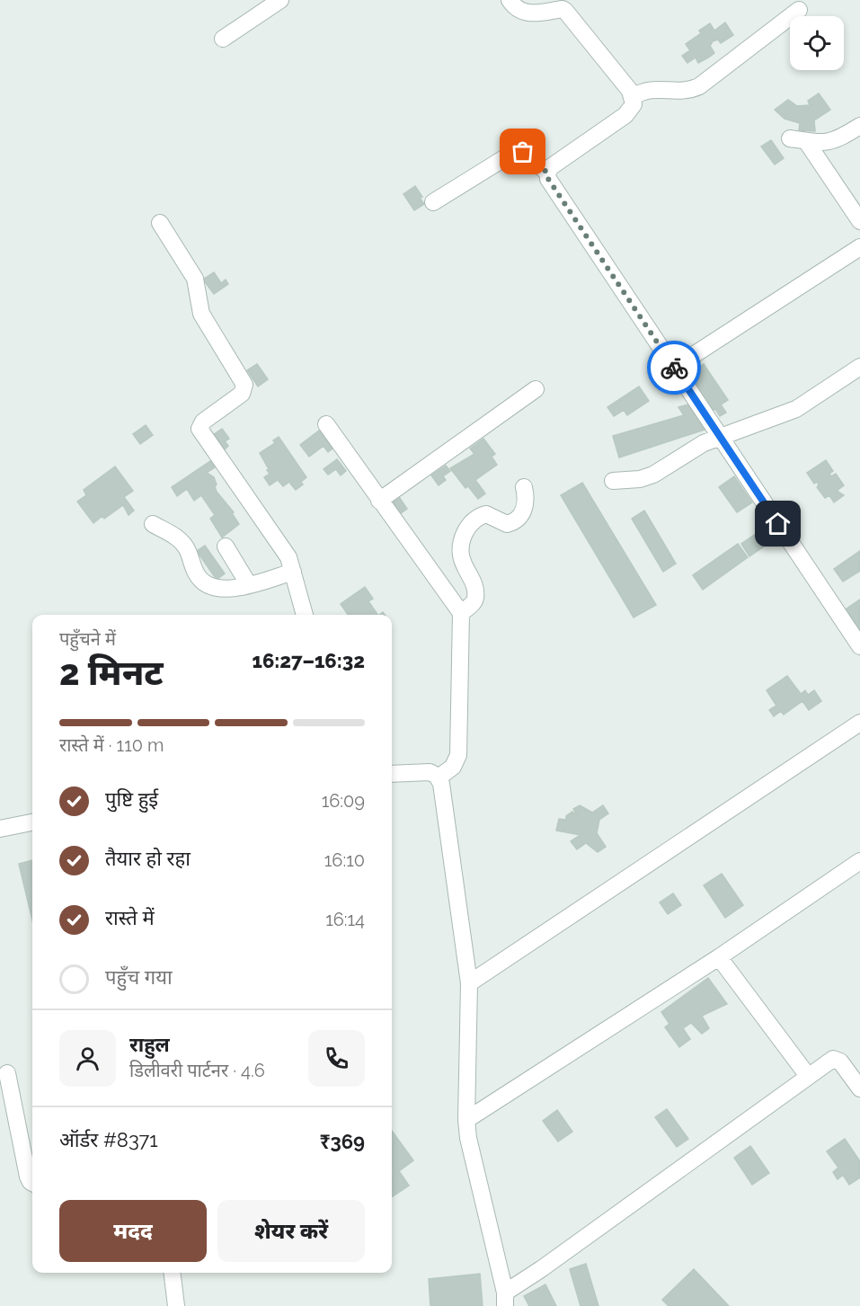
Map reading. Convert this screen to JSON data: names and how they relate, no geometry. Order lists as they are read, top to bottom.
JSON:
{
  "page": {
    "heading": ["2 मिनट", "पहुँचने में", "16:27–16:32"],
    "panel": [
      "राहुल",
      "डिलीवरी पार्टनर · 4.6",
      "ऑर्डर #8371",
      "₹369"
    ],
    "bar": "रास्ते में · 110 m",
    "list": [
      ["पुष्टि हुई", "16:09"],
      ["तैयार हो रहा", "16:10"],
      ["रास्ते में", "16:14"],
      "पहुँच गया"
    ],
    "buttons": ["मदद", "शेयर करें"]
  }
}
